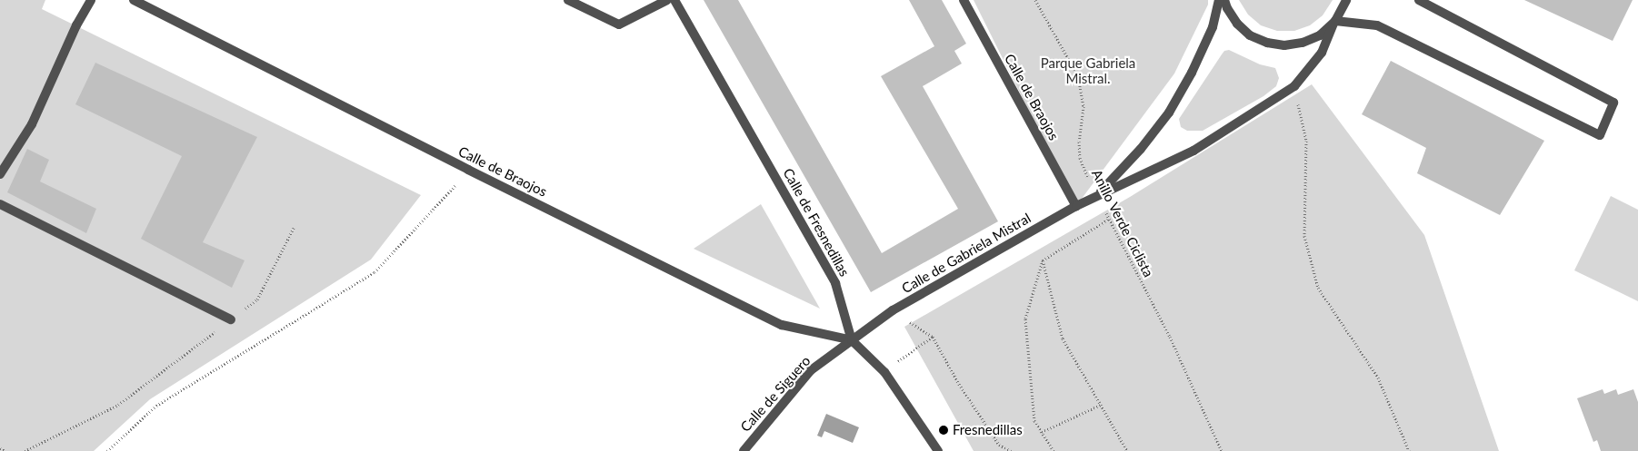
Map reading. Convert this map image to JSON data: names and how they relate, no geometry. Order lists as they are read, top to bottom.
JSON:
{
  "streets": {
    "street": [
      "Calle de Braojos",
      "Calle de Fresnedillas",
      "Calle de Gabriela Mistral",
      "Calle de Siguero"
    ],
    "path": ["Anillo Verde Ciclista"]
  },
  "crossings": [
    ["Calle de Braojos", "Calle de Fresnedillas"],
    ["Calle de Braojos", "Calle de Gabriela Mistral"],
    ["Calle de Braojos", "Calle de Siguero"],
    ["Calle de Fresnedillas", "Calle de Gabriela Mistral"],
    ["Calle de Fresnedillas", "Calle de Siguero"],
    ["Anillo Verde Ciclista", "Calle de Gabriela Mistral"],
    ["Calle de Gabriela Mistral", "Calle de Siguero"]
  ],
  "parks": ["Parque Gabriela Mistral."],
  "places": ["Fresnedillas"]
}
